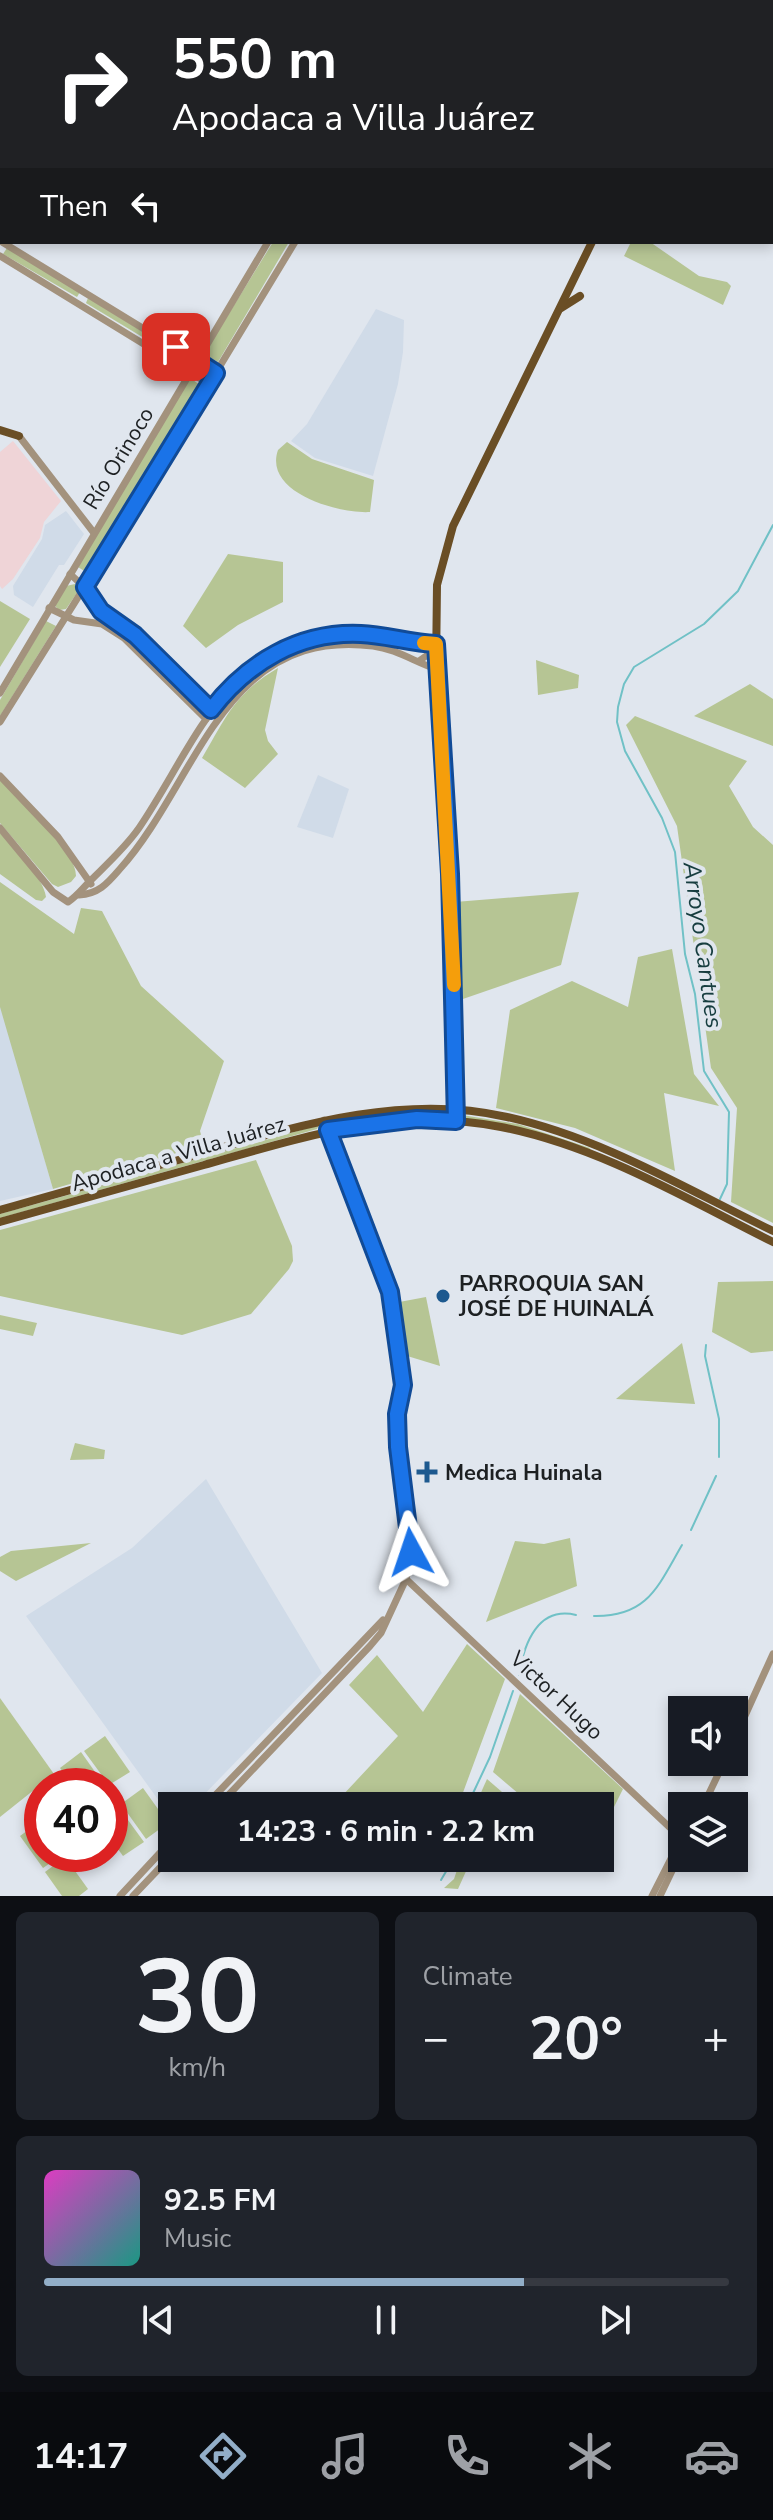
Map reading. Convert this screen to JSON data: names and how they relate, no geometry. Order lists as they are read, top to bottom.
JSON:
{
  "streets": {
    "main road": ["Apodaca a Villa Juárez"],
    "street": ["Río Orinoco", "Victor Hugo"]
  },
  "water": ["Arroyo Cantues"],
  "places": {
    "other": ["PARROQUIA SAN JOSÉ DE HUINALÁ"],
    "health": ["Medica Huinala"]
  },
  "page": {
    "turn": ["550 m", "Apodaca a Villa Juárez"],
    "then": "Then",
    "limit": "40",
    "trip": "14:23 · 6 min · 2.2 km",
    "tile": [
      ["30", "km/h"],
      "Climate"
    ],
    "heat": ["−", "20°", "+"],
    "song": ["92.5 FM", "Music"],
    "tabs": "14:17"
  }
}
